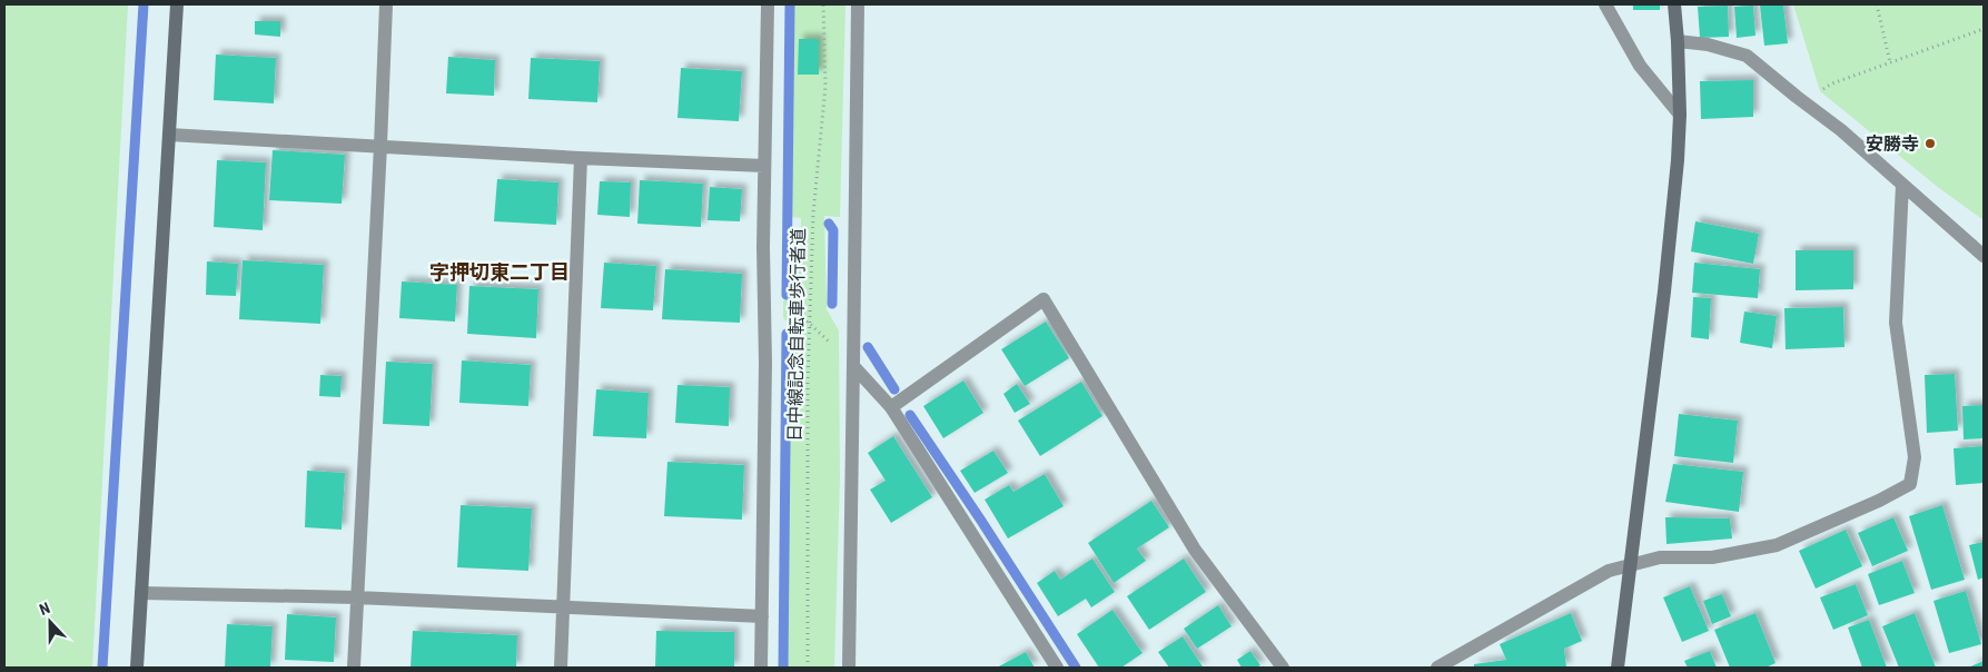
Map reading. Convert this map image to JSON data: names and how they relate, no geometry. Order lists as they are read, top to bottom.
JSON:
{
  "streets": {
    "path": ["日中線記念自転車歩行者道"]
  },
  "districts": ["字押切東二丁目"],
  "places": ["安勝寺"],
  "north": "top"
}
